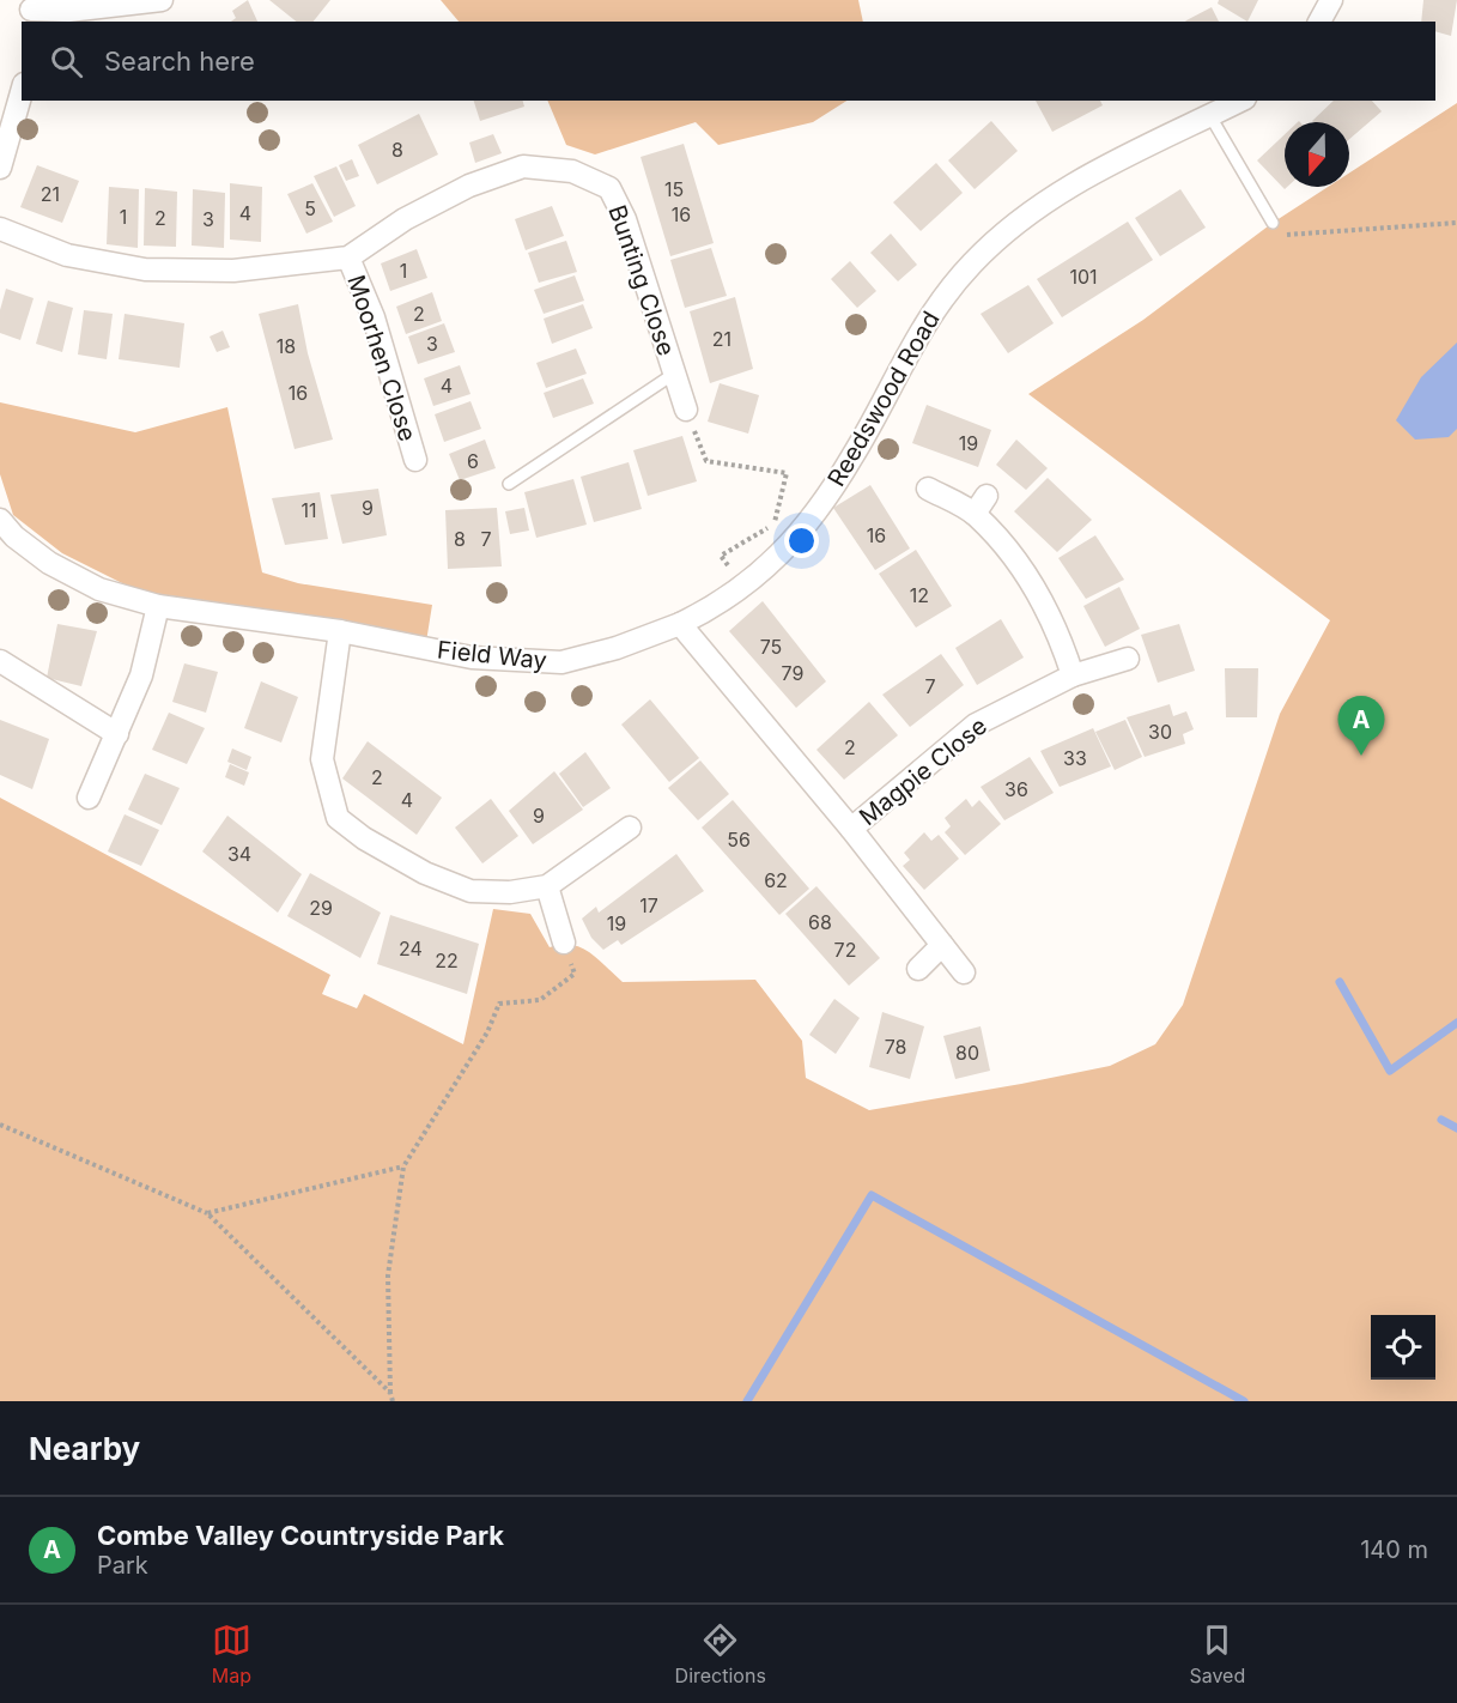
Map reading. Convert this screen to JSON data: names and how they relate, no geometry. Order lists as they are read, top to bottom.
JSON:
{
  "streets": {
    "street": [
      "Bunting Close",
      "Moorhen Close",
      "Reedswood Road",
      "Field Way",
      "Magpie Close"
    ]
  },
  "crossings": [
    ["Bunting Close", "Moorhen Close"],
    ["Reedswood Road", "Field Way"]
  ],
  "house_numbers": [
    "8",
    "15",
    "21",
    "5",
    "4",
    "16",
    "1",
    "2",
    "3",
    "1",
    "101",
    "2",
    "21",
    "3",
    "18",
    "4",
    "16",
    "19",
    "6",
    "9",
    "11",
    "16",
    "8",
    "7",
    "12",
    "75",
    "79",
    "7",
    "30",
    "2",
    "33",
    "2",
    "36",
    "4",
    "9",
    "56",
    "34",
    "62",
    "17",
    "29",
    "68",
    "19",
    "24",
    "72",
    "22",
    "78",
    "80"
  ],
  "north": "bottom",
  "page": {
    "search": "Search here",
    "pins": "A",
    "heading": "Nearby",
    "list": [
      {
        "mark": "A",
        "name": "Combe Valley Countryside Park",
        "note": "Park",
        "value": "140 m"
      }
    ],
    "nav": ["Map", "Directions", "Saved"]
  }
}
